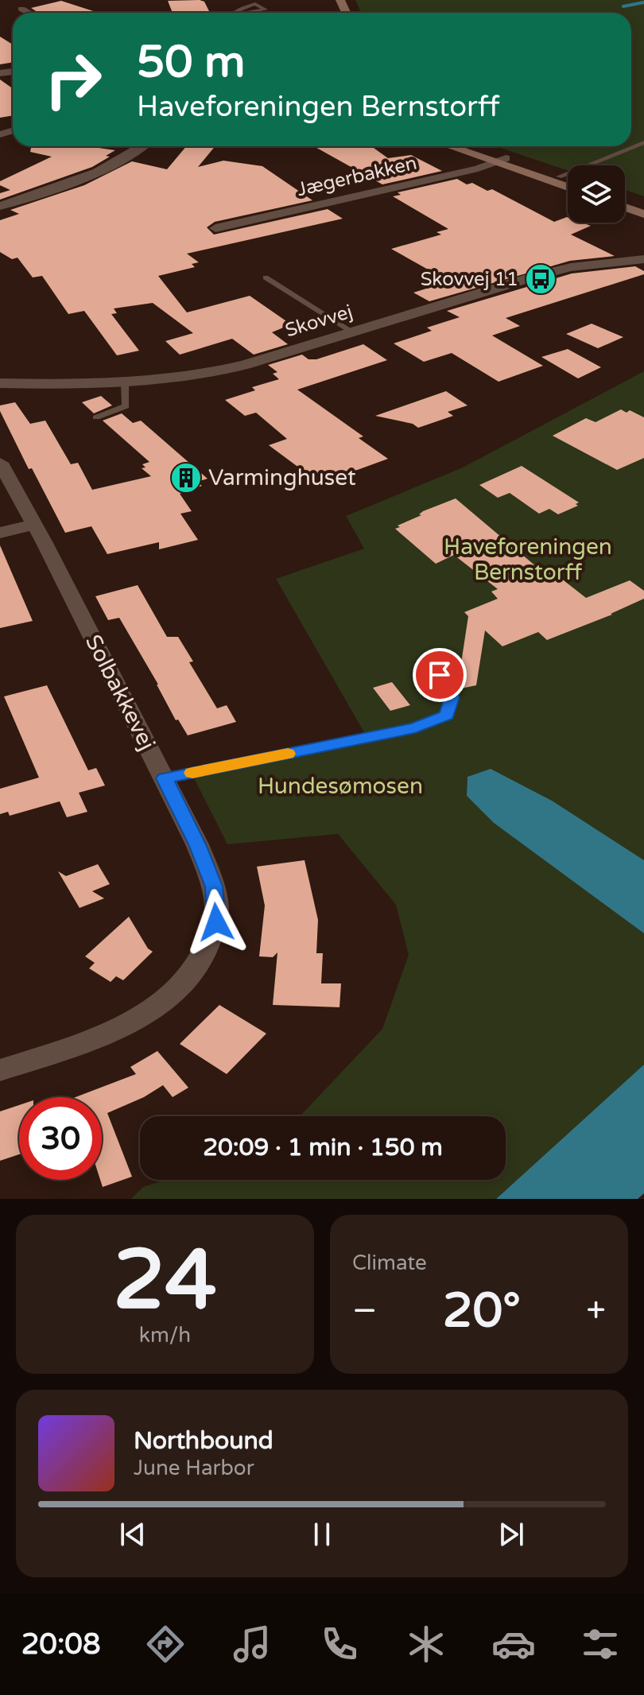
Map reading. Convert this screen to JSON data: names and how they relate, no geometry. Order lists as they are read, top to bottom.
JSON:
{
  "streets": {
    "street": ["Jægerbakken", "Skovvej", "Solbakkevej"]
  },
  "parks": ["Haveforeningen Bernstorff", "Hundesømosen"],
  "places": {
    "bus stop": ["Skovvej 11"],
    "building": ["Varminghuset"]
  },
  "page": {
    "turn": ["50 m", "Haveforeningen Bernstorff"],
    "limit": "30",
    "trip": "20:09 · 1 min · 150 m",
    "tile": [
      ["24", "km/h"],
      "Climate"
    ],
    "heat": ["−", "20°", "+"],
    "song": ["Northbound", "June Harbor"],
    "tabs": "20:08"
  }
}
